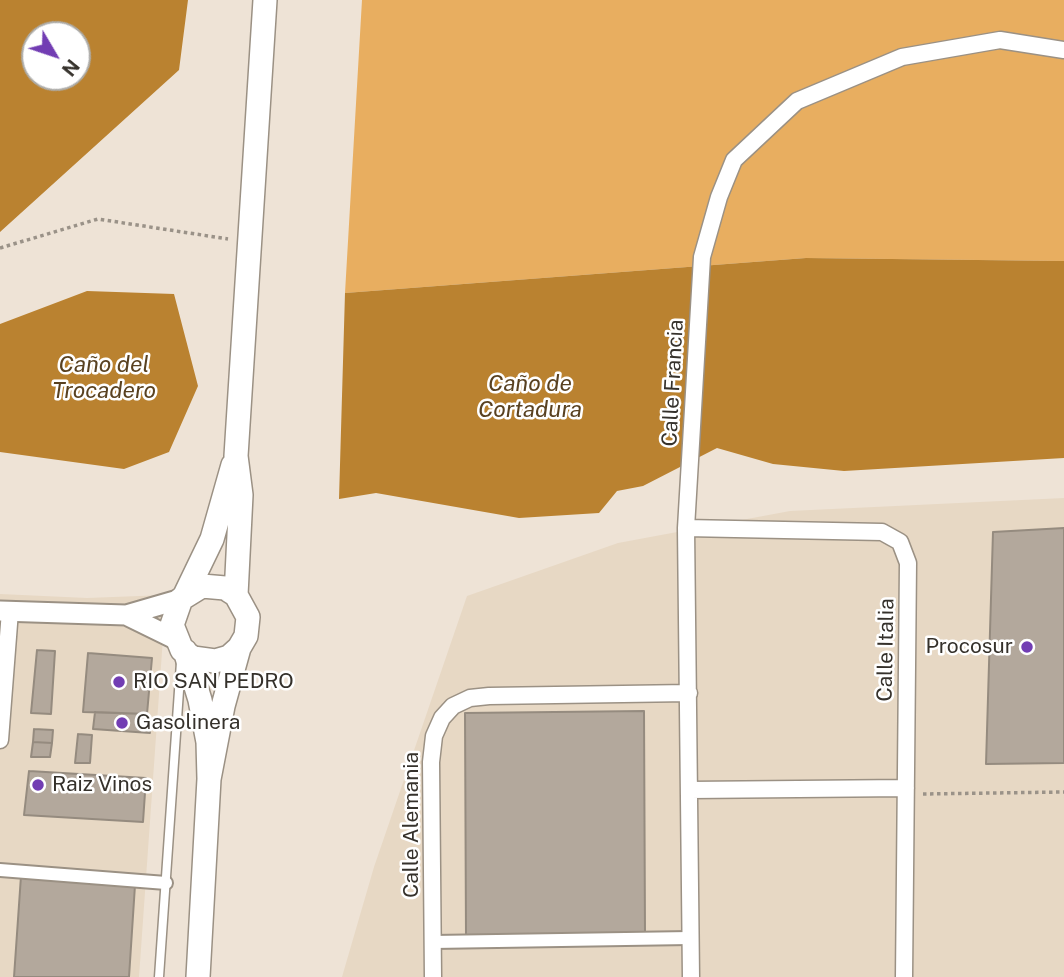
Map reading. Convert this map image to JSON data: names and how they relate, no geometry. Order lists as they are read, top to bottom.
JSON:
{
  "streets": {
    "street": ["Calle Francia", "Calle Italia", "Calle Alemania"]
  },
  "crossings": [
    ["Calle Francia", "Calle Italia"],
    ["Calle Francia", "Calle Alemania"]
  ],
  "water": ["Caño del Trocadero", "Caño de Cortadura"],
  "places": [
    "Procosur",
    "RIO SAN PEDRO",
    "Gasolinera",
    "Raiz Vinos"
  ],
  "north": "bottom right"
}
